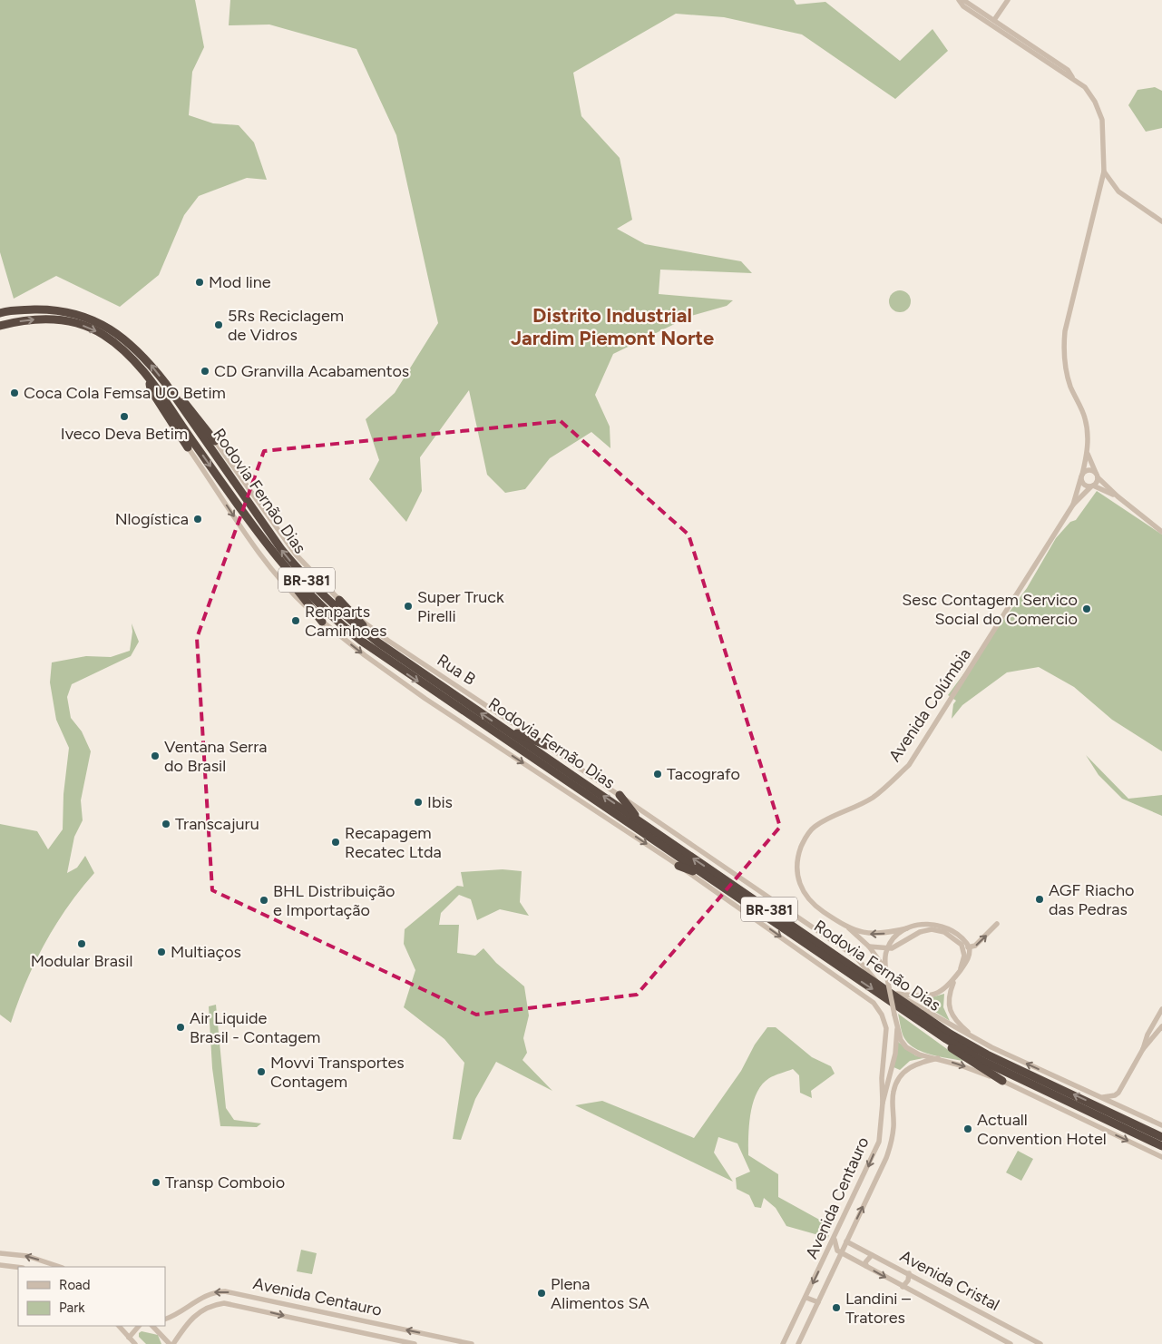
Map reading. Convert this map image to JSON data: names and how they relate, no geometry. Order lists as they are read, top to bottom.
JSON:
{
  "streets": {
    "highway": ["Rodovia Fernão Dias", "BR-381"],
    "street": [
      "Rua B",
      "Avenida Colúmbia",
      "Avenida Centauro",
      "Avenida Cristal"
    ]
  },
  "crossings": [
    ["Rodovia Fernão Dias", "BR-381"],
    ["Rodovia Fernão Dias", "Rua B"],
    ["BR-381", "Rua B"],
    ["BR-381", "Avenida Centauro"],
    ["Avenida Centauro", "Avenida Cristal"]
  ],
  "districts": ["Distrito Industrial Jardim Piemont Norte"],
  "places": [
    "Mod line",
    "5Rs Reciclagem de Vidros",
    "CD Granvilla Acabamentos",
    "Coca Cola Femsa UO Betim",
    "Iveco Deva Betim",
    "Nlogística",
    "Super Truck Pirelli",
    "Sesc Contagem Servico Social do Comercio",
    "Renparts Caminhoes",
    "Ventana Serra do Brasil",
    "Tacografo",
    "Ibis",
    "Transcajuru",
    "Recapagem Recatec Ltda",
    "AGF Riacho das Pedras",
    "BHL Distribuição e Importação",
    "Modular Brasil",
    "Multiaços",
    "Air Liquide Brasil - Contagem",
    "Movvi Transportes Contagem",
    "Actuall Convention Hotel",
    "Transp Comboio",
    "Plena Alimentos SA",
    "Landini – Tratores"
  ],
  "legend": ["Road", "Park"]
}
